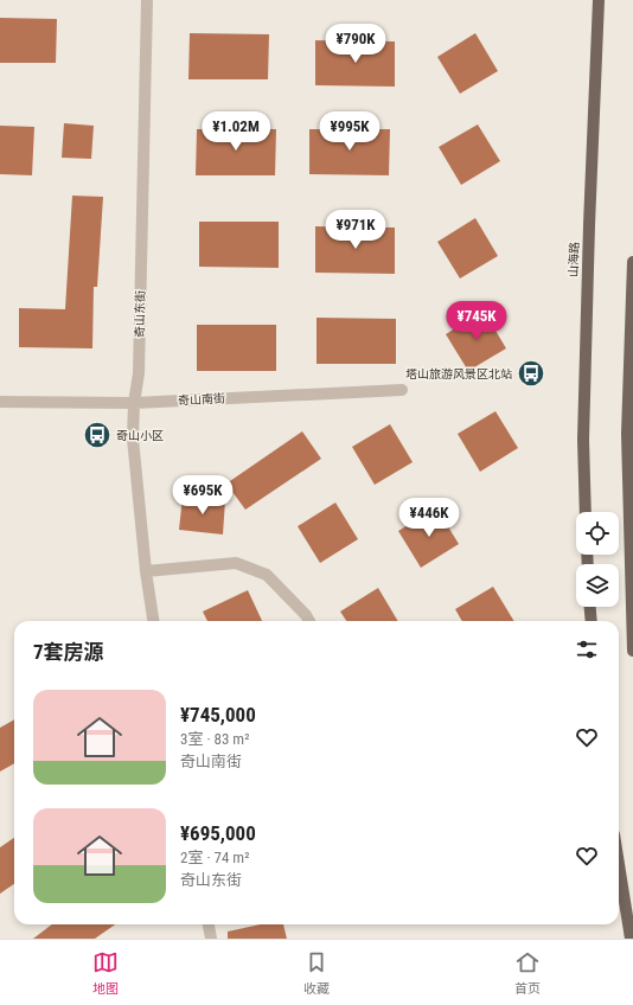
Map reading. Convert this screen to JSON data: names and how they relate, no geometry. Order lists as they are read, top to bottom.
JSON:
{
  "streets": {
    "main road": ["山海路"],
    "street": ["奇山东街", "奇山南街"]
  },
  "crossings": [
    ["奇山东街", "奇山南街"]
  ],
  "places": {
    "bus stop": ["塔山旅游风景区北站", "奇山小区"]
  },
  "page": {
    "price": [
      "¥790K",
      "¥1.02M",
      "¥995K",
      "¥971K",
      "¥745K",
      "¥695K",
      "¥446K"
    ],
    "heading": "7套房源",
    "list": [
      {
        "name": "¥745,000",
        "note": "3室 · 83 m² · 奇山南街"
      },
      {
        "name": "¥695,000",
        "note": "2室 · 74 m² · 奇山东街"
      }
    ],
    "tabs": ["地图", "收藏", "首页"]
  }
}
